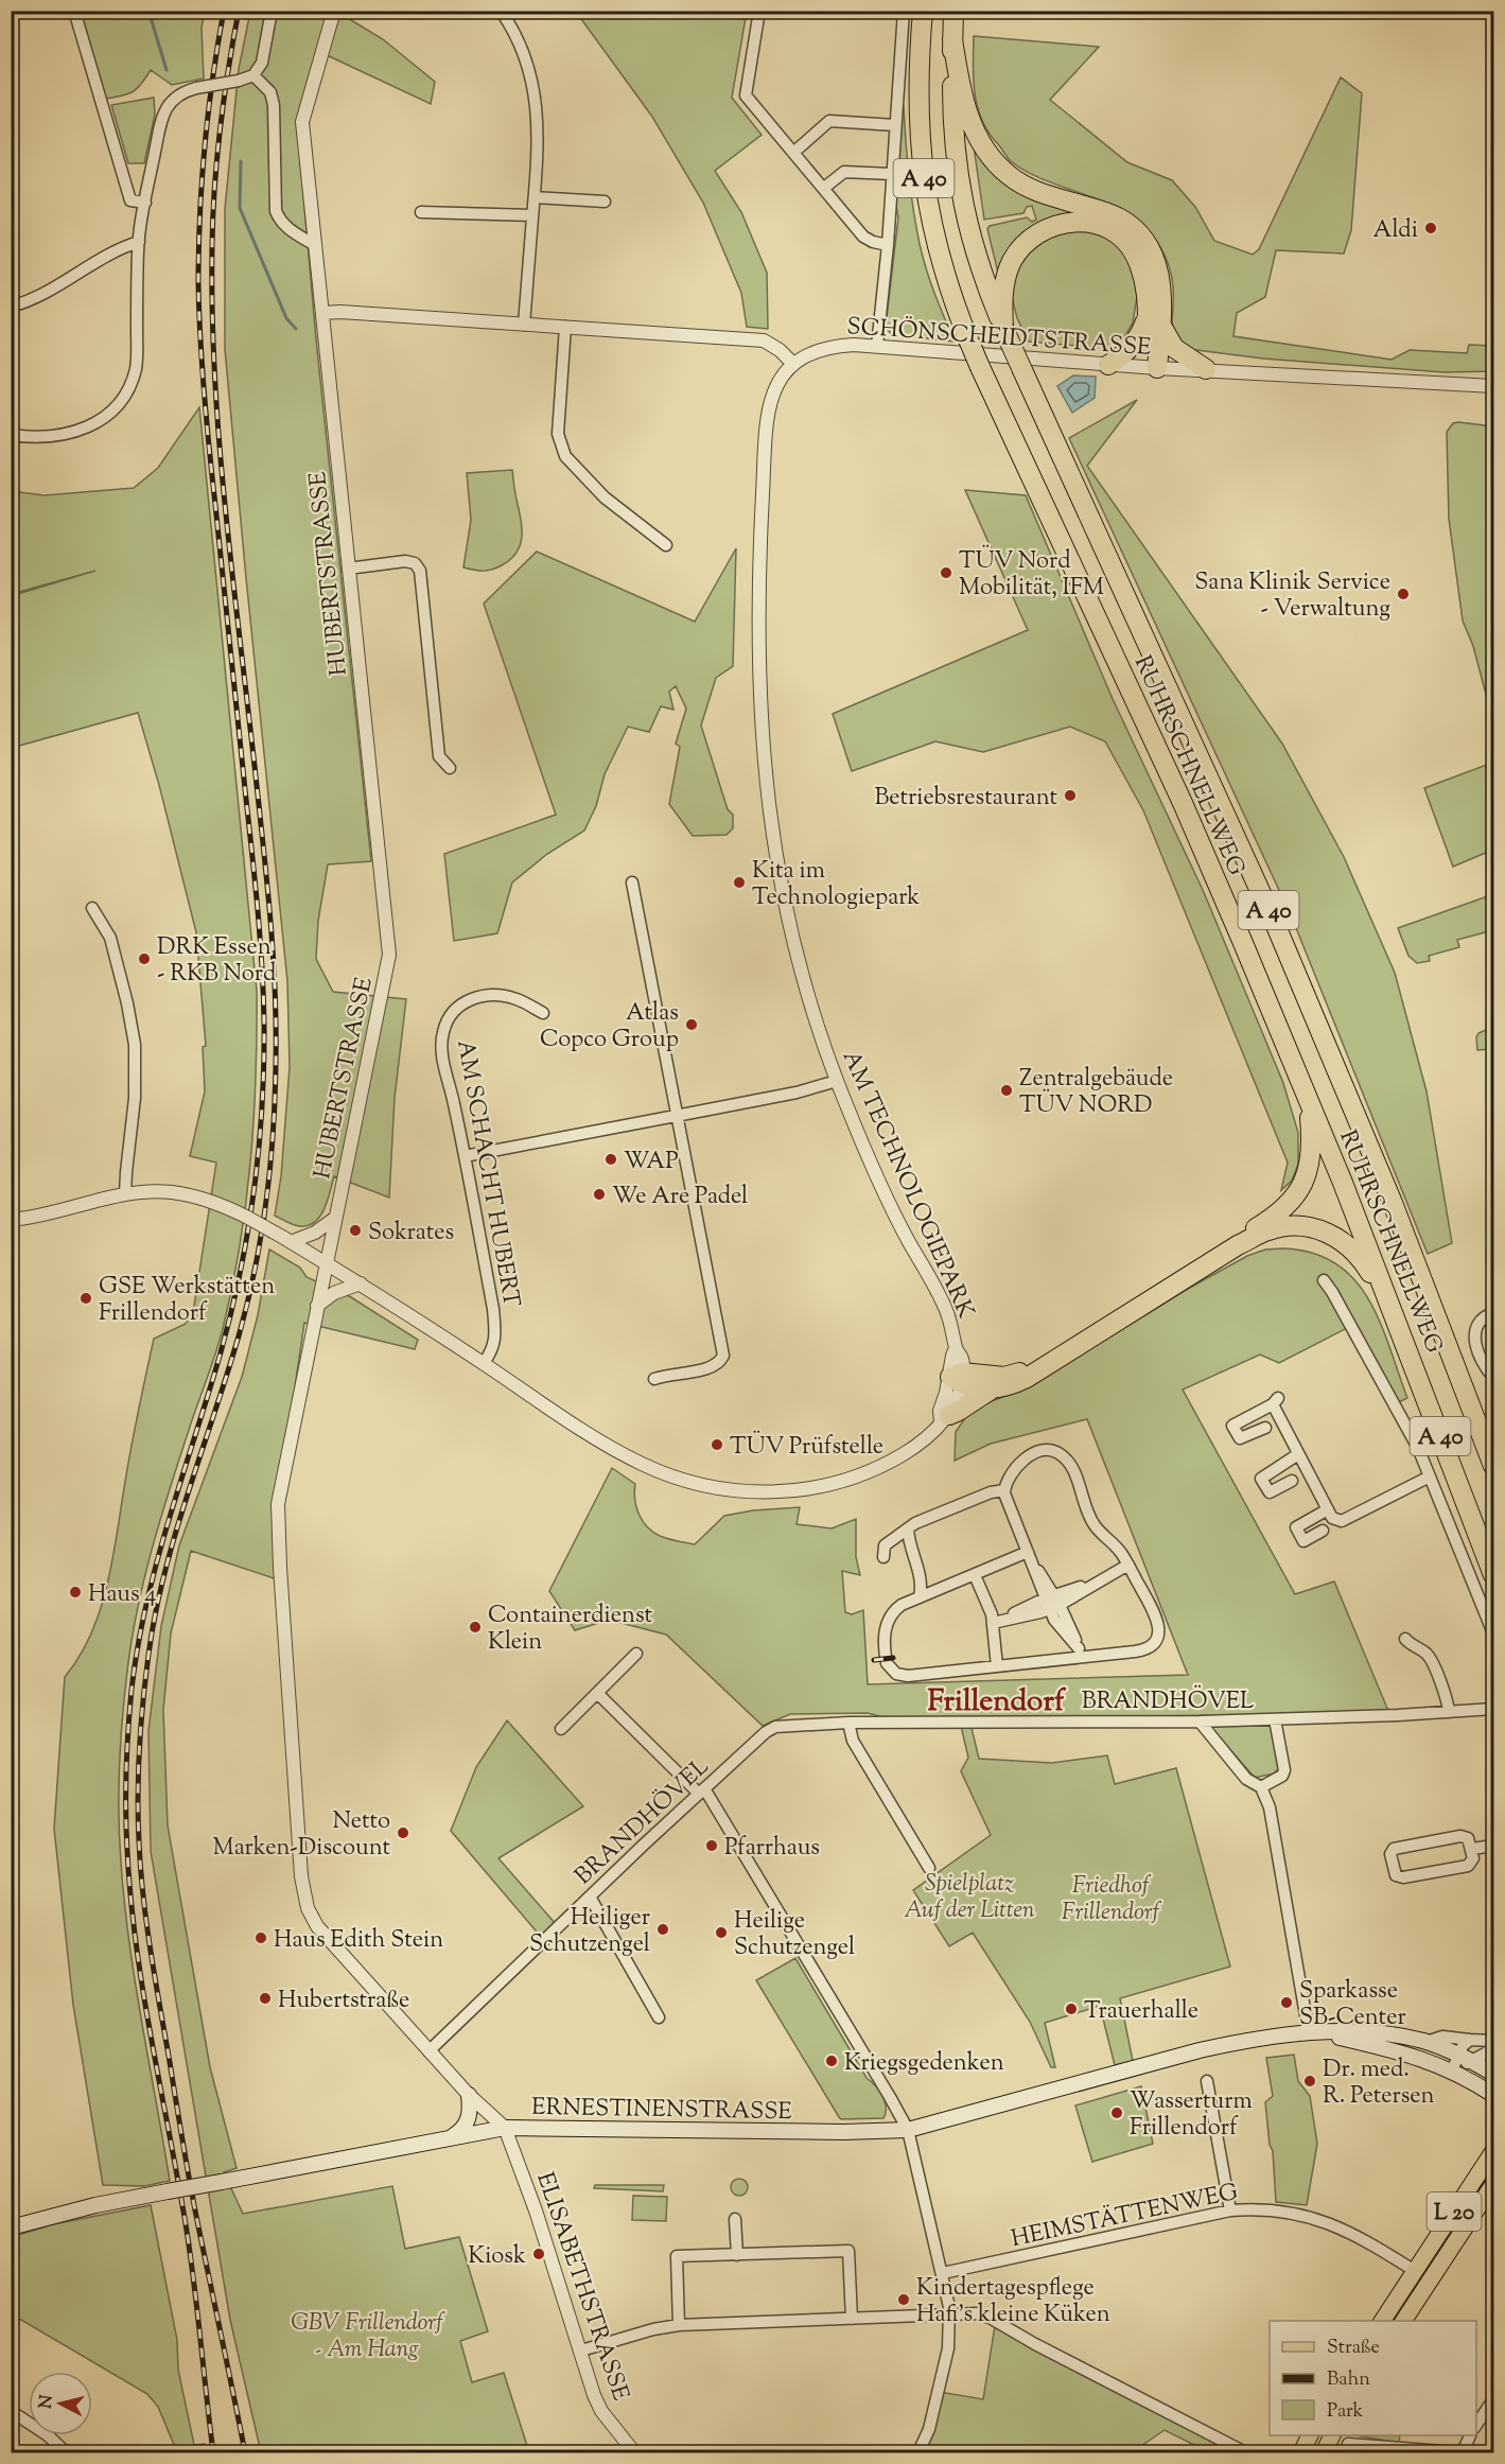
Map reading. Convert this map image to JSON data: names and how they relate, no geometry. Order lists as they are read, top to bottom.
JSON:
{
  "streets": {
    "highway": ["A 40", "RUHRSCHNELLWEG"],
    "main road": ["ERNESTINENSTRASSE", "L 20"],
    "street": [
      "SCHÖNSCHEIDTSTRASSE",
      "HUBERTSTRASSE",
      "AM SCHACHT HUBERT",
      "AM TECHNOLOGIEPARK",
      "BRANDHÖVEL",
      "HEIMSTÄTTENWEG",
      "ELISABETHSTRASSE"
    ]
  },
  "crossings": [
    ["SCHÖNSCHEIDTSTRASSE", "AM TECHNOLOGIEPARK"],
    ["HUBERTSTRASSE", "BRANDHÖVEL"],
    ["HUBERTSTRASSE", "ERNESTINENSTRASSE"],
    ["HUBERTSTRASSE", "ELISABETHSTRASSE"],
    ["AM SCHACHT HUBERT", "AM TECHNOLOGIEPARK"],
    ["ERNESTINENSTRASSE", "ELISABETHSTRASSE"],
    ["L 20", "HEIMSTÄTTENWEG"]
  ],
  "districts": ["Frillendorf"],
  "parks": ["Spielplatz Auf der Litten", "Friedhof Frillendorf", "GBV Frillendorf - Am Hang"],
  "places": [
    "Aldi",
    "TÜV Nord Mobilität, IFM",
    "Sana Klinik Service - Verwaltung",
    "Betriebsrestaurant",
    "Kita im Technologiepark",
    "DRK Essen - RKB Nord",
    "Atlas Copco Group",
    "Zentralgebäude TÜV NORD",
    "WAP",
    "We Are Padel",
    "Sokrates",
    "GSE Werkstätten Frillendorf",
    "TÜV Prüfstelle",
    "Haus 4",
    "Containerdienst Klein",
    "Netto Marken-Discount",
    "Pfarrhaus",
    "Heiliger Schutzengel",
    "Heilige Schutzengel",
    "Haus Edith Stein",
    "Hubertstraße",
    "Sparkasse SB-Center",
    "Trauerhalle",
    "Kriegsgedenken",
    "Dr. med. R. Petersen",
    "Wasserturm Frillendorf",
    "Kiosk",
    "Kindertagespflege Hafi’s kleine Küken"
  ],
  "legend": ["Straße", "Bahn", "Park"],
  "north": "left"
}
